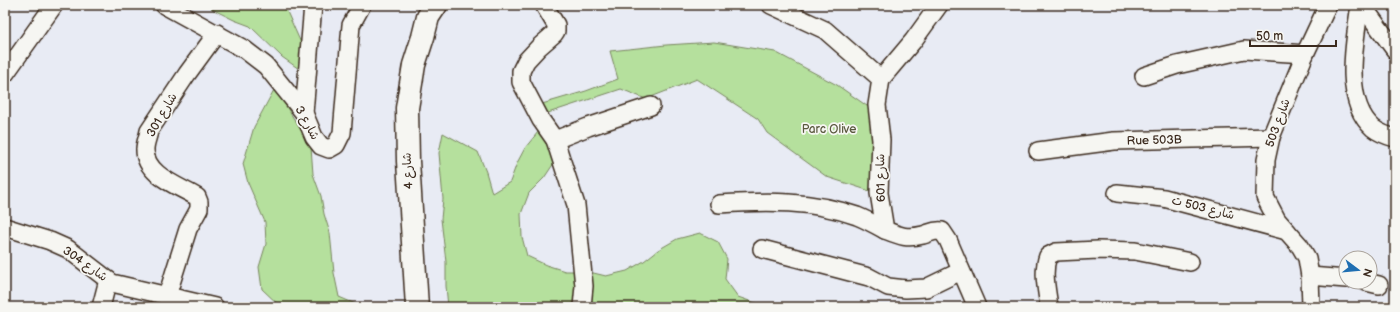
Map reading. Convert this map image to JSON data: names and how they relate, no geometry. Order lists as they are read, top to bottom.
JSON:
{
  "streets": {
    "main road": ["شارع 4"],
    "street": [
      "شارع 301",
      "شارع 3",
      "شارع 503",
      "Rue 503B",
      "شارع 601",
      "شارع 503 ت",
      "شارع 304"
    ]
  },
  "crossings": [
    ["شارع 301", "شارع 3"],
    ["شارع 301", "شارع 304"],
    ["شارع 503", "Rue 503B"],
    ["شارع 503", "شارع 503 ت"]
  ],
  "parks": ["Parc Olive"],
  "scale_bar": "50 m",
  "north": "right"
}
